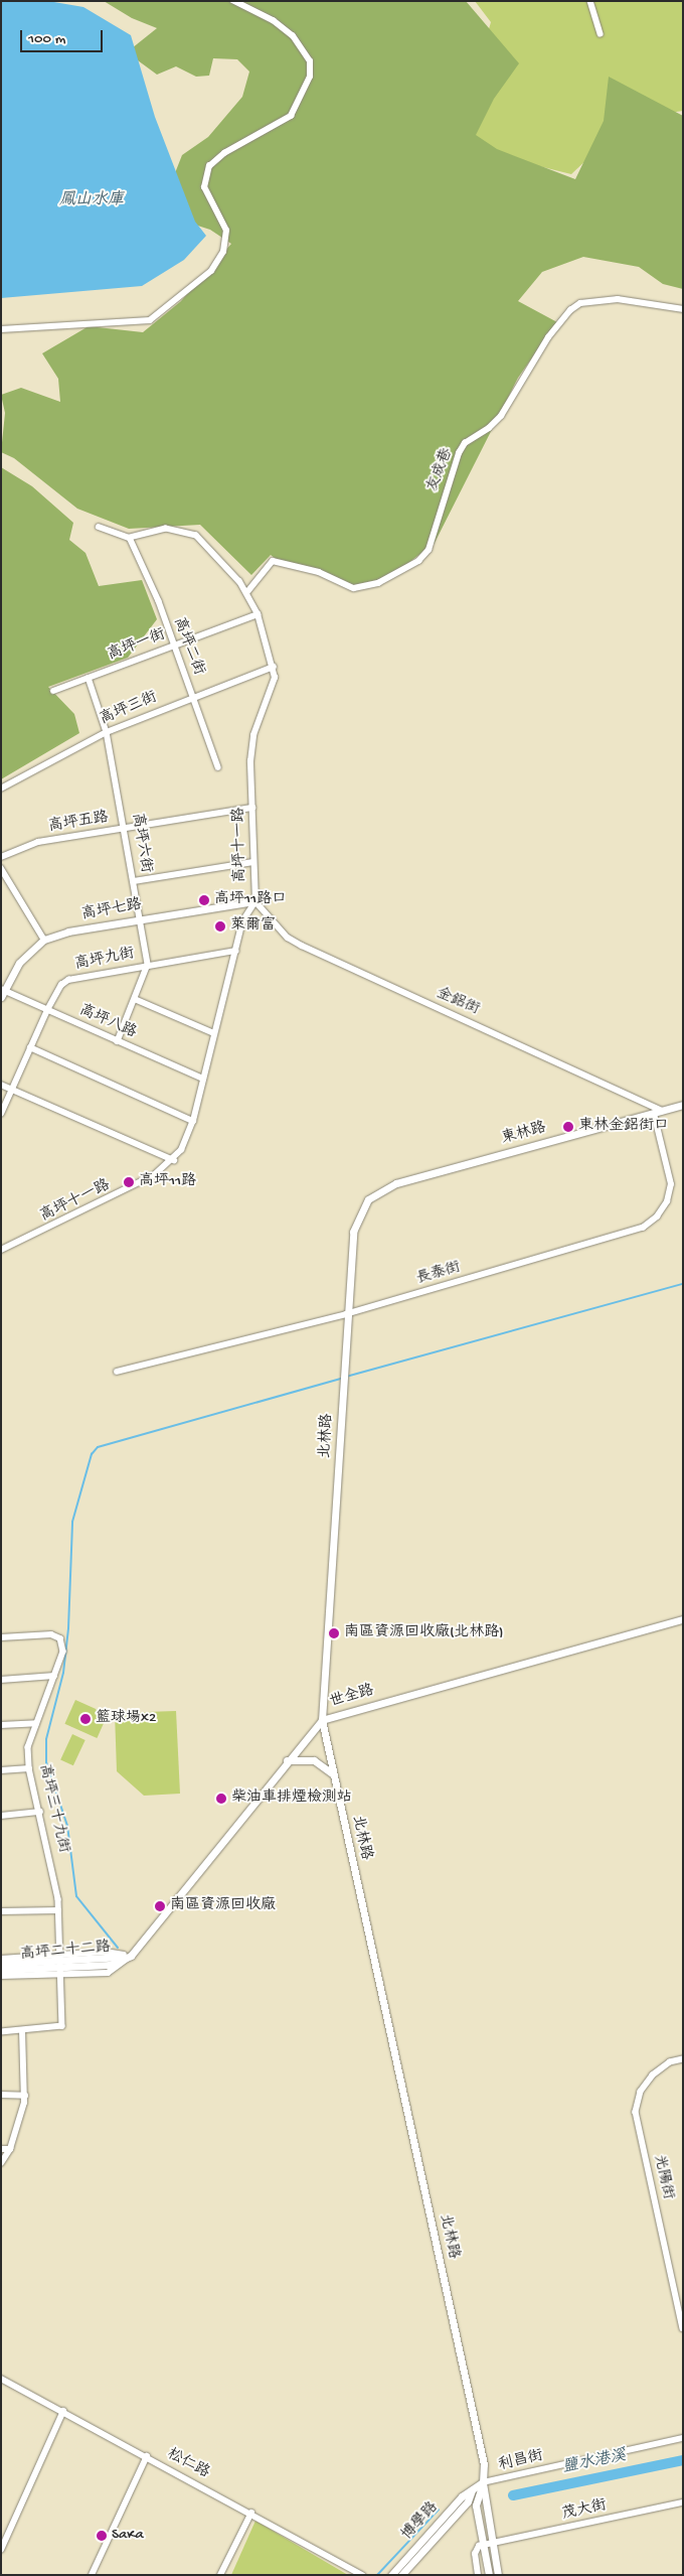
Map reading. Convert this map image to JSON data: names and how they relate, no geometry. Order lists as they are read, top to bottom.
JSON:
{
  "streets": {
    "street": [
      "友成巷",
      "高坪一街",
      "高坪二街",
      "高坪三街",
      "高坪五路",
      "高坪六街",
      "高坪十一路",
      "高坪七路",
      "高坪九街",
      "金鋁街",
      "高坪八路",
      "東林路",
      "長泰街",
      "北林路",
      "世全路",
      "高坪三十九街",
      "高坪二十二路",
      "光陽街",
      "利昌街",
      "松仁路",
      "茂大街",
      "博學路"
    ]
  },
  "crossings": [
    ["友成巷", "高坪十一路"],
    ["高坪一街", "高坪二街"],
    ["高坪一街", "高坪六街"],
    ["高坪一街", "高坪十一路"],
    ["高坪二街", "高坪三街"],
    ["高坪二街", "高坪十一路"],
    ["高坪三街", "高坪六街"],
    ["高坪三街", "高坪十一路"],
    ["高坪五路", "高坪六街"],
    ["高坪五路", "高坪十一路"],
    ["高坪六街", "高坪七路"],
    ["高坪六街", "高坪九街"],
    ["高坪六街", "高坪八路"],
    ["高坪十一路", "高坪七路"],
    ["高坪十一路", "高坪九街"],
    ["高坪十一路", "金鋁街"],
    ["高坪十一路", "高坪八路"],
    ["高坪七路", "金鋁街"],
    ["高坪七路", "高坪八路"],
    ["高坪九街", "高坪八路"],
    ["金鋁街", "東林路"],
    ["東林路", "長泰街"],
    ["東林路", "北林路"],
    ["長泰街", "北林路"],
    ["北林路", "世全路"],
    ["北林路", "利昌街"],
    ["北林路", "茂大街"],
    ["北林路", "博學路"],
    ["世全路", "高坪二十二路"],
    ["高坪三十九街", "高坪二十二路"],
    ["利昌街", "博學路"]
  ],
  "water": ["鳳山水庫", "鹽水港溪"],
  "places": [
    "高坪11路口",
    "萊爾富",
    "東林金鋁街口",
    "高坪11路",
    "南區資源回收廠(北林路)",
    "籃球場x2",
    "柴油車排煙檢測站",
    "南區資源回收廠",
    "SaKa"
  ],
  "scale_bar": "100 m"
}
